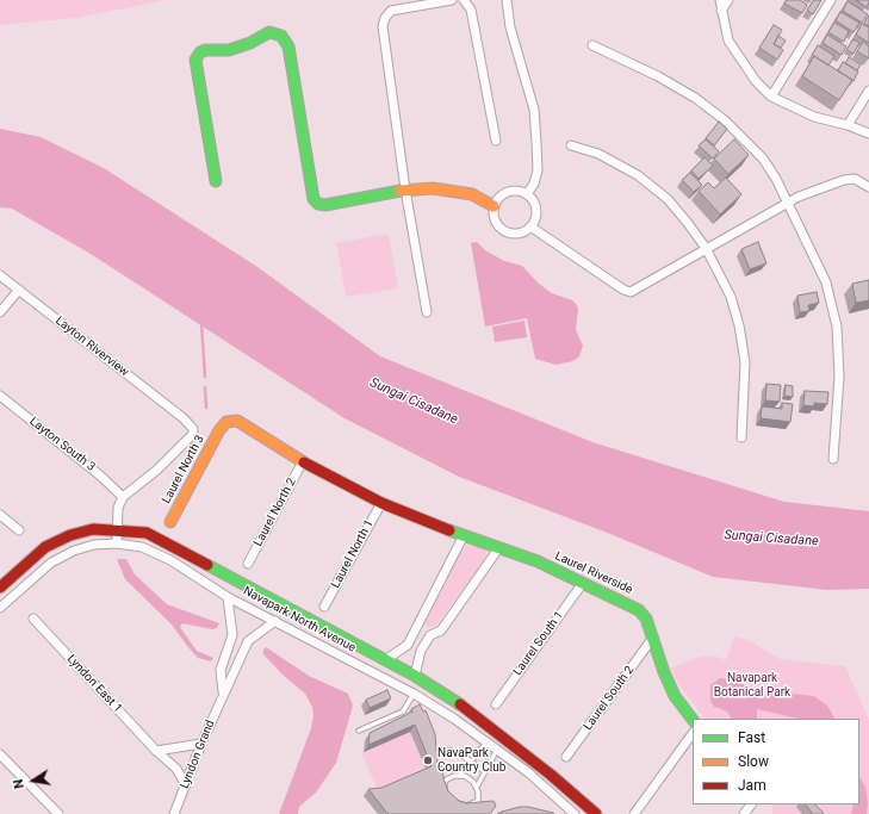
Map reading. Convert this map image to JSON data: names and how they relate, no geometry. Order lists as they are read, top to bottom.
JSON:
{
  "streets": {
    "street": [
      "Layton Riverview",
      "Layton South 3",
      "Laurel North 3",
      "Laurel North 2",
      "Laurel North 1",
      "Laurel Riverside",
      "Navapark North Avenue",
      "Laurel South 1",
      "Lyndon East 1",
      "Laurel South 2",
      "Lyndon Grand"
    ]
  },
  "crossings": [
    ["Layton Riverview", "Layton South 3"],
    ["Laurel North 3", "Laurel Riverside"],
    ["Laurel North 2", "Laurel Riverside"],
    ["Laurel North 1", "Laurel Riverside"],
    ["Laurel Riverside", "Laurel South 1"],
    ["Laurel Riverside", "Laurel South 2"],
    ["Navapark North Avenue", "Lyndon Grand"],
    ["Lyndon East 1", "Lyndon Grand"]
  ],
  "water": ["Sungai Cisadane"],
  "parks": ["Navapark Botanical Park"],
  "places": ["NavaPark Country Club"],
  "legend": ["Fast", "Slow", "Jam"],
  "north": "left"
}
